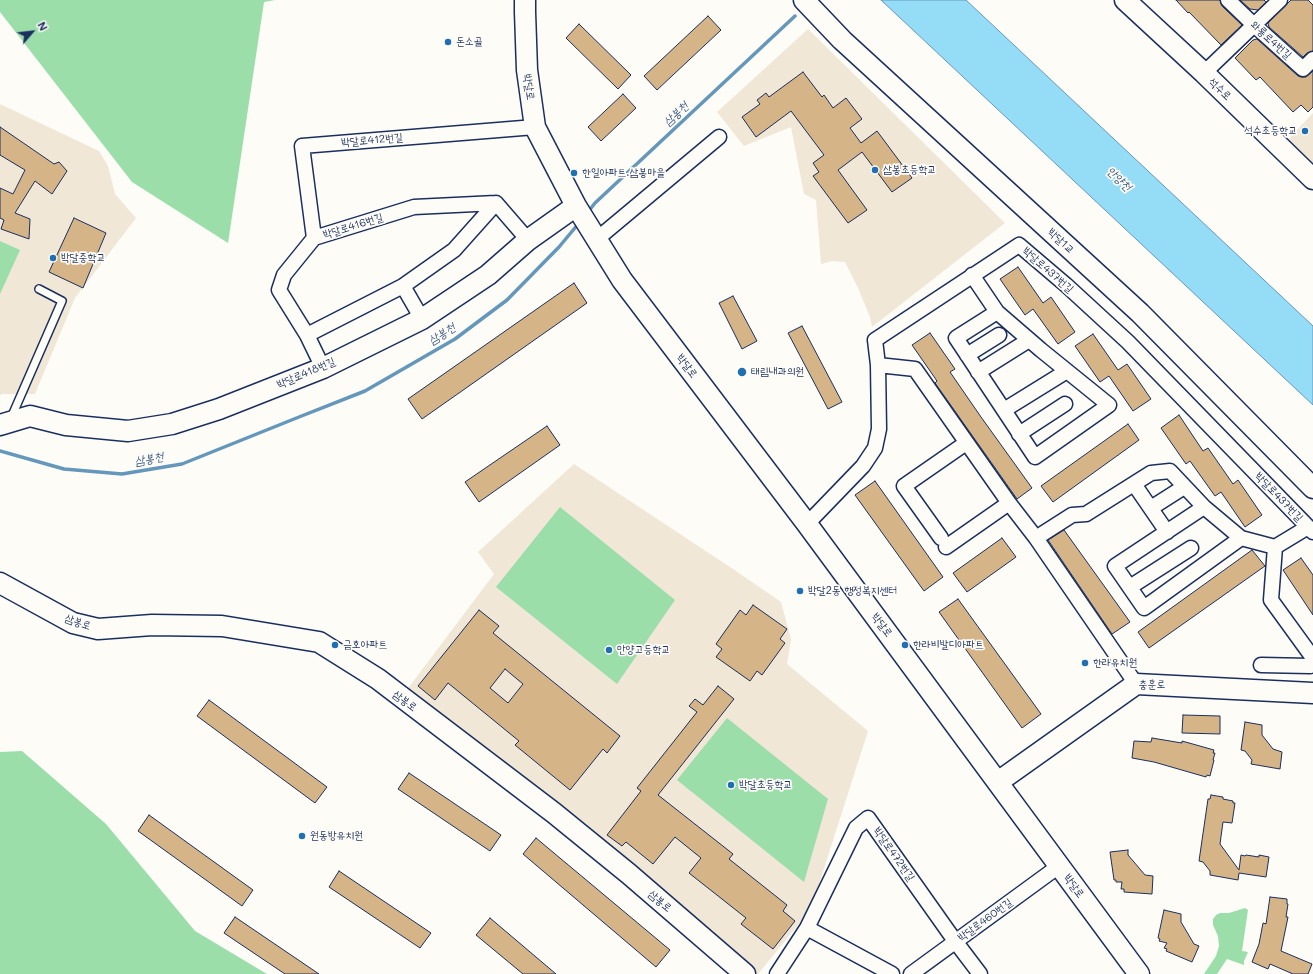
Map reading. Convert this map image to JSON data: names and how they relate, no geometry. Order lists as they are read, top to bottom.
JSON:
{
  "streets": {
    "street": [
      "와룡로4번길",
      "박달로",
      "석수로",
      "박달로412번길",
      "박달로416번길",
      "박달1교",
      "박달로437번길",
      "박달로418번길",
      "삼봉로",
      "충훈로",
      "박달로472번길",
      "박달로460번길"
    ]
  },
  "crossings": [
    ["박달로", "박달로412번길"],
    ["박달로", "박달로437번길"],
    ["박달로", "박달로418번길"],
    ["박달로", "충훈로"],
    ["박달로", "박달로460번길"],
    ["박달로412번길", "박달로416번길"],
    ["박달로416번길", "박달로418번길"],
    ["박달로472번길", "박달로460번길"]
  ],
  "water": ["삼봉천", "안양천"],
  "places": [
    "돈소골",
    "석수초등학교",
    "삼봉초등학교",
    "한일아파트.삼봉마을",
    "박달중학교",
    "태림내과의원",
    "박달2동 행정복지센터",
    "금호아파트",
    "한라비발디아파트",
    "안양고등학교",
    "한라유치원",
    "박달초등학교",
    "원동방유치원"
  ],
  "north": "top right"
}
